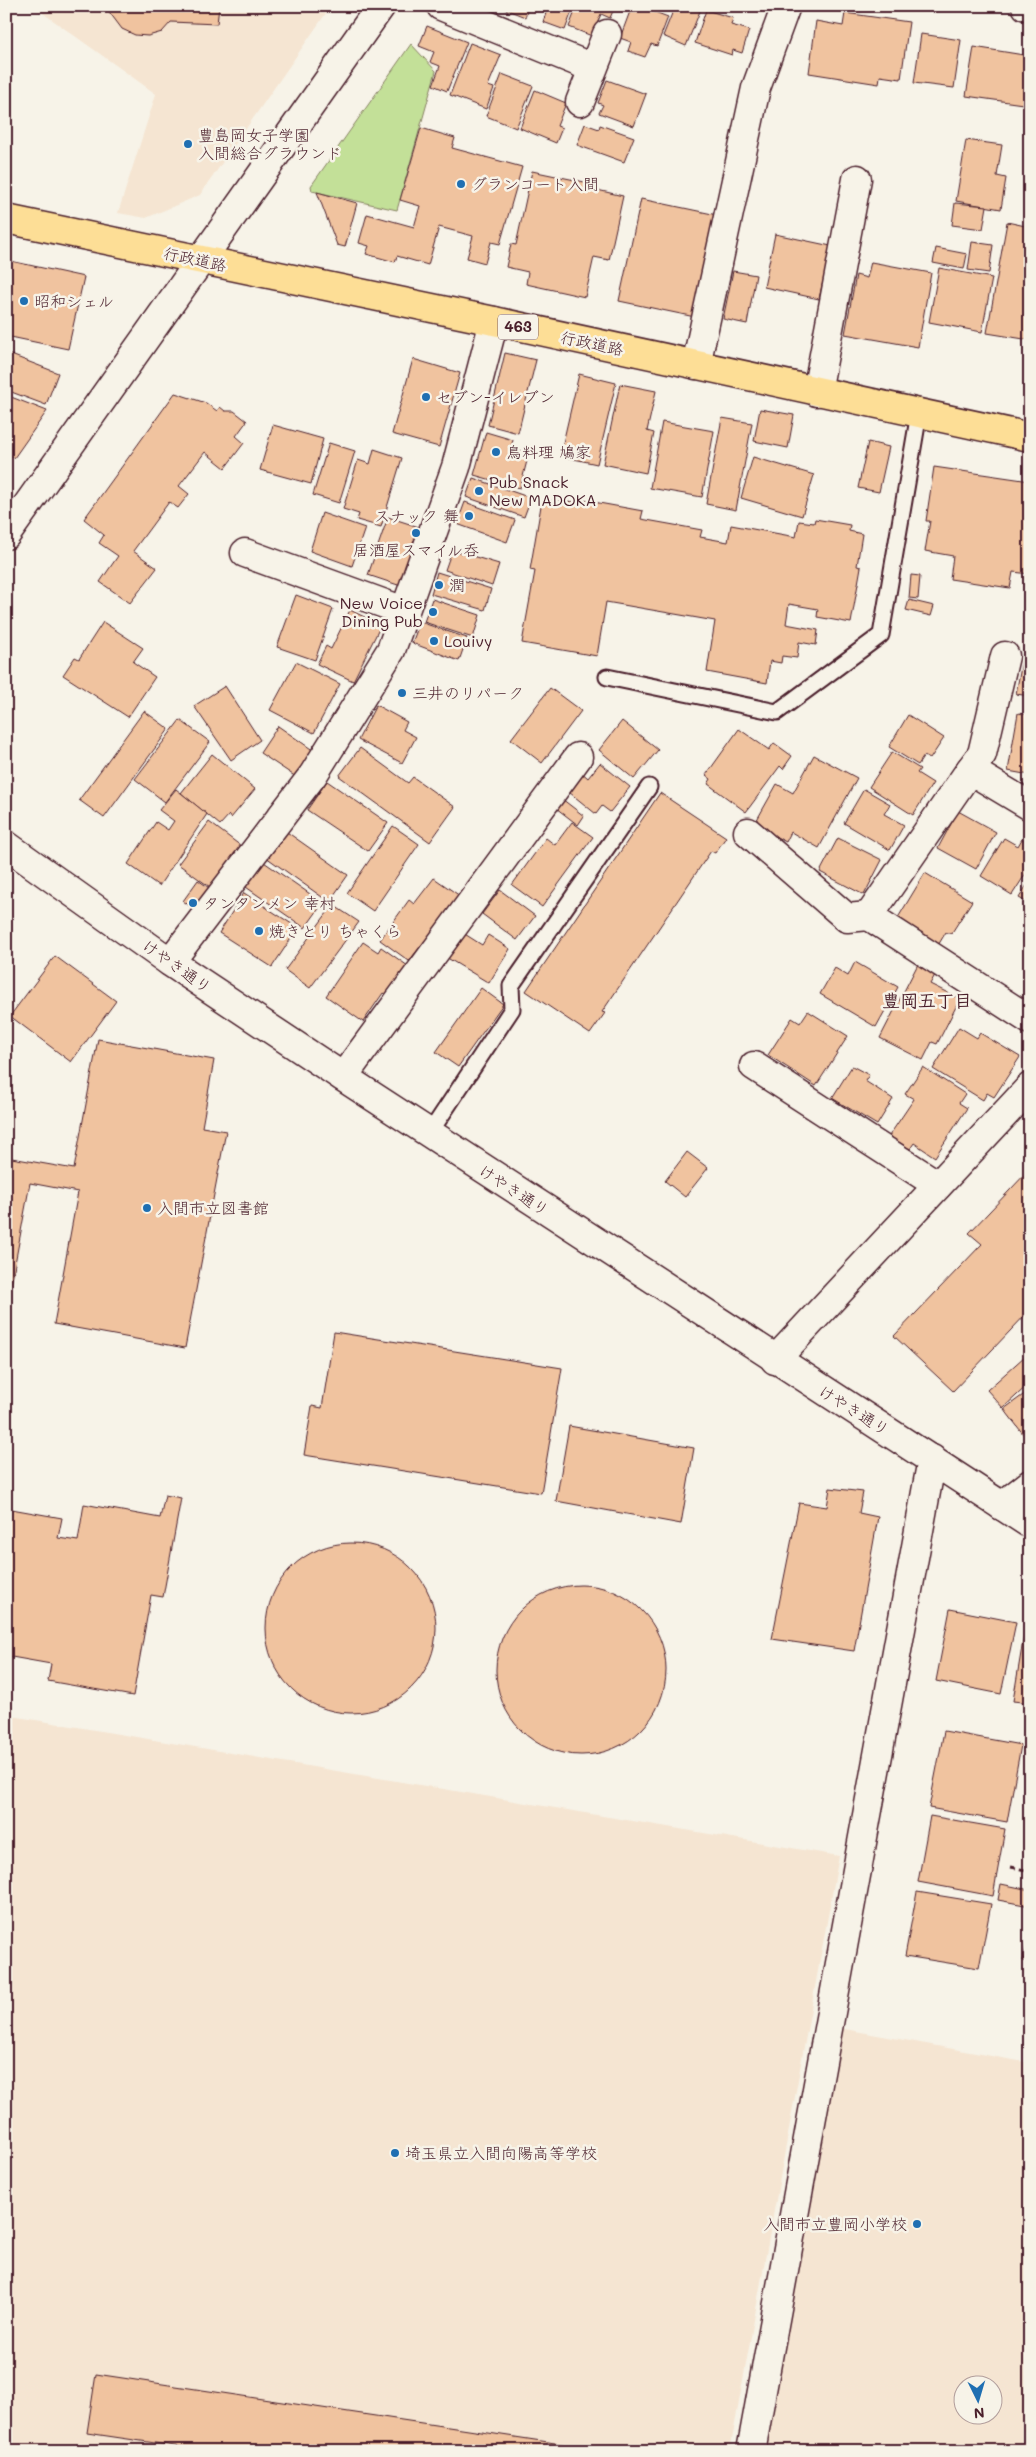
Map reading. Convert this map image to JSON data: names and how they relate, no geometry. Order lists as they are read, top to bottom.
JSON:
{
  "streets": {
    "highway": ["行政道路", "463"],
    "street": ["けやき通り"]
  },
  "districts": ["豊岡五丁目"],
  "places": [
    "豊島岡女子学園 入間総合グラウンド",
    "グランコート入間",
    "昭和シェル",
    "セブン-イレブン",
    "鳥料理 鳩家",
    "Pub Snack New MADOKA",
    "スナック 舞",
    "居酒屋スマイル呑",
    "潤",
    "New Voice Dining Pub",
    "Louivy",
    "三井のリパーク",
    "タンタンメン 幸村",
    "焼きとり ちゃくら",
    "入間市立図書館",
    "埼玉県立入間向陽高等学校",
    "入間市立豊岡小学校"
  ],
  "north": "bottom"
}
